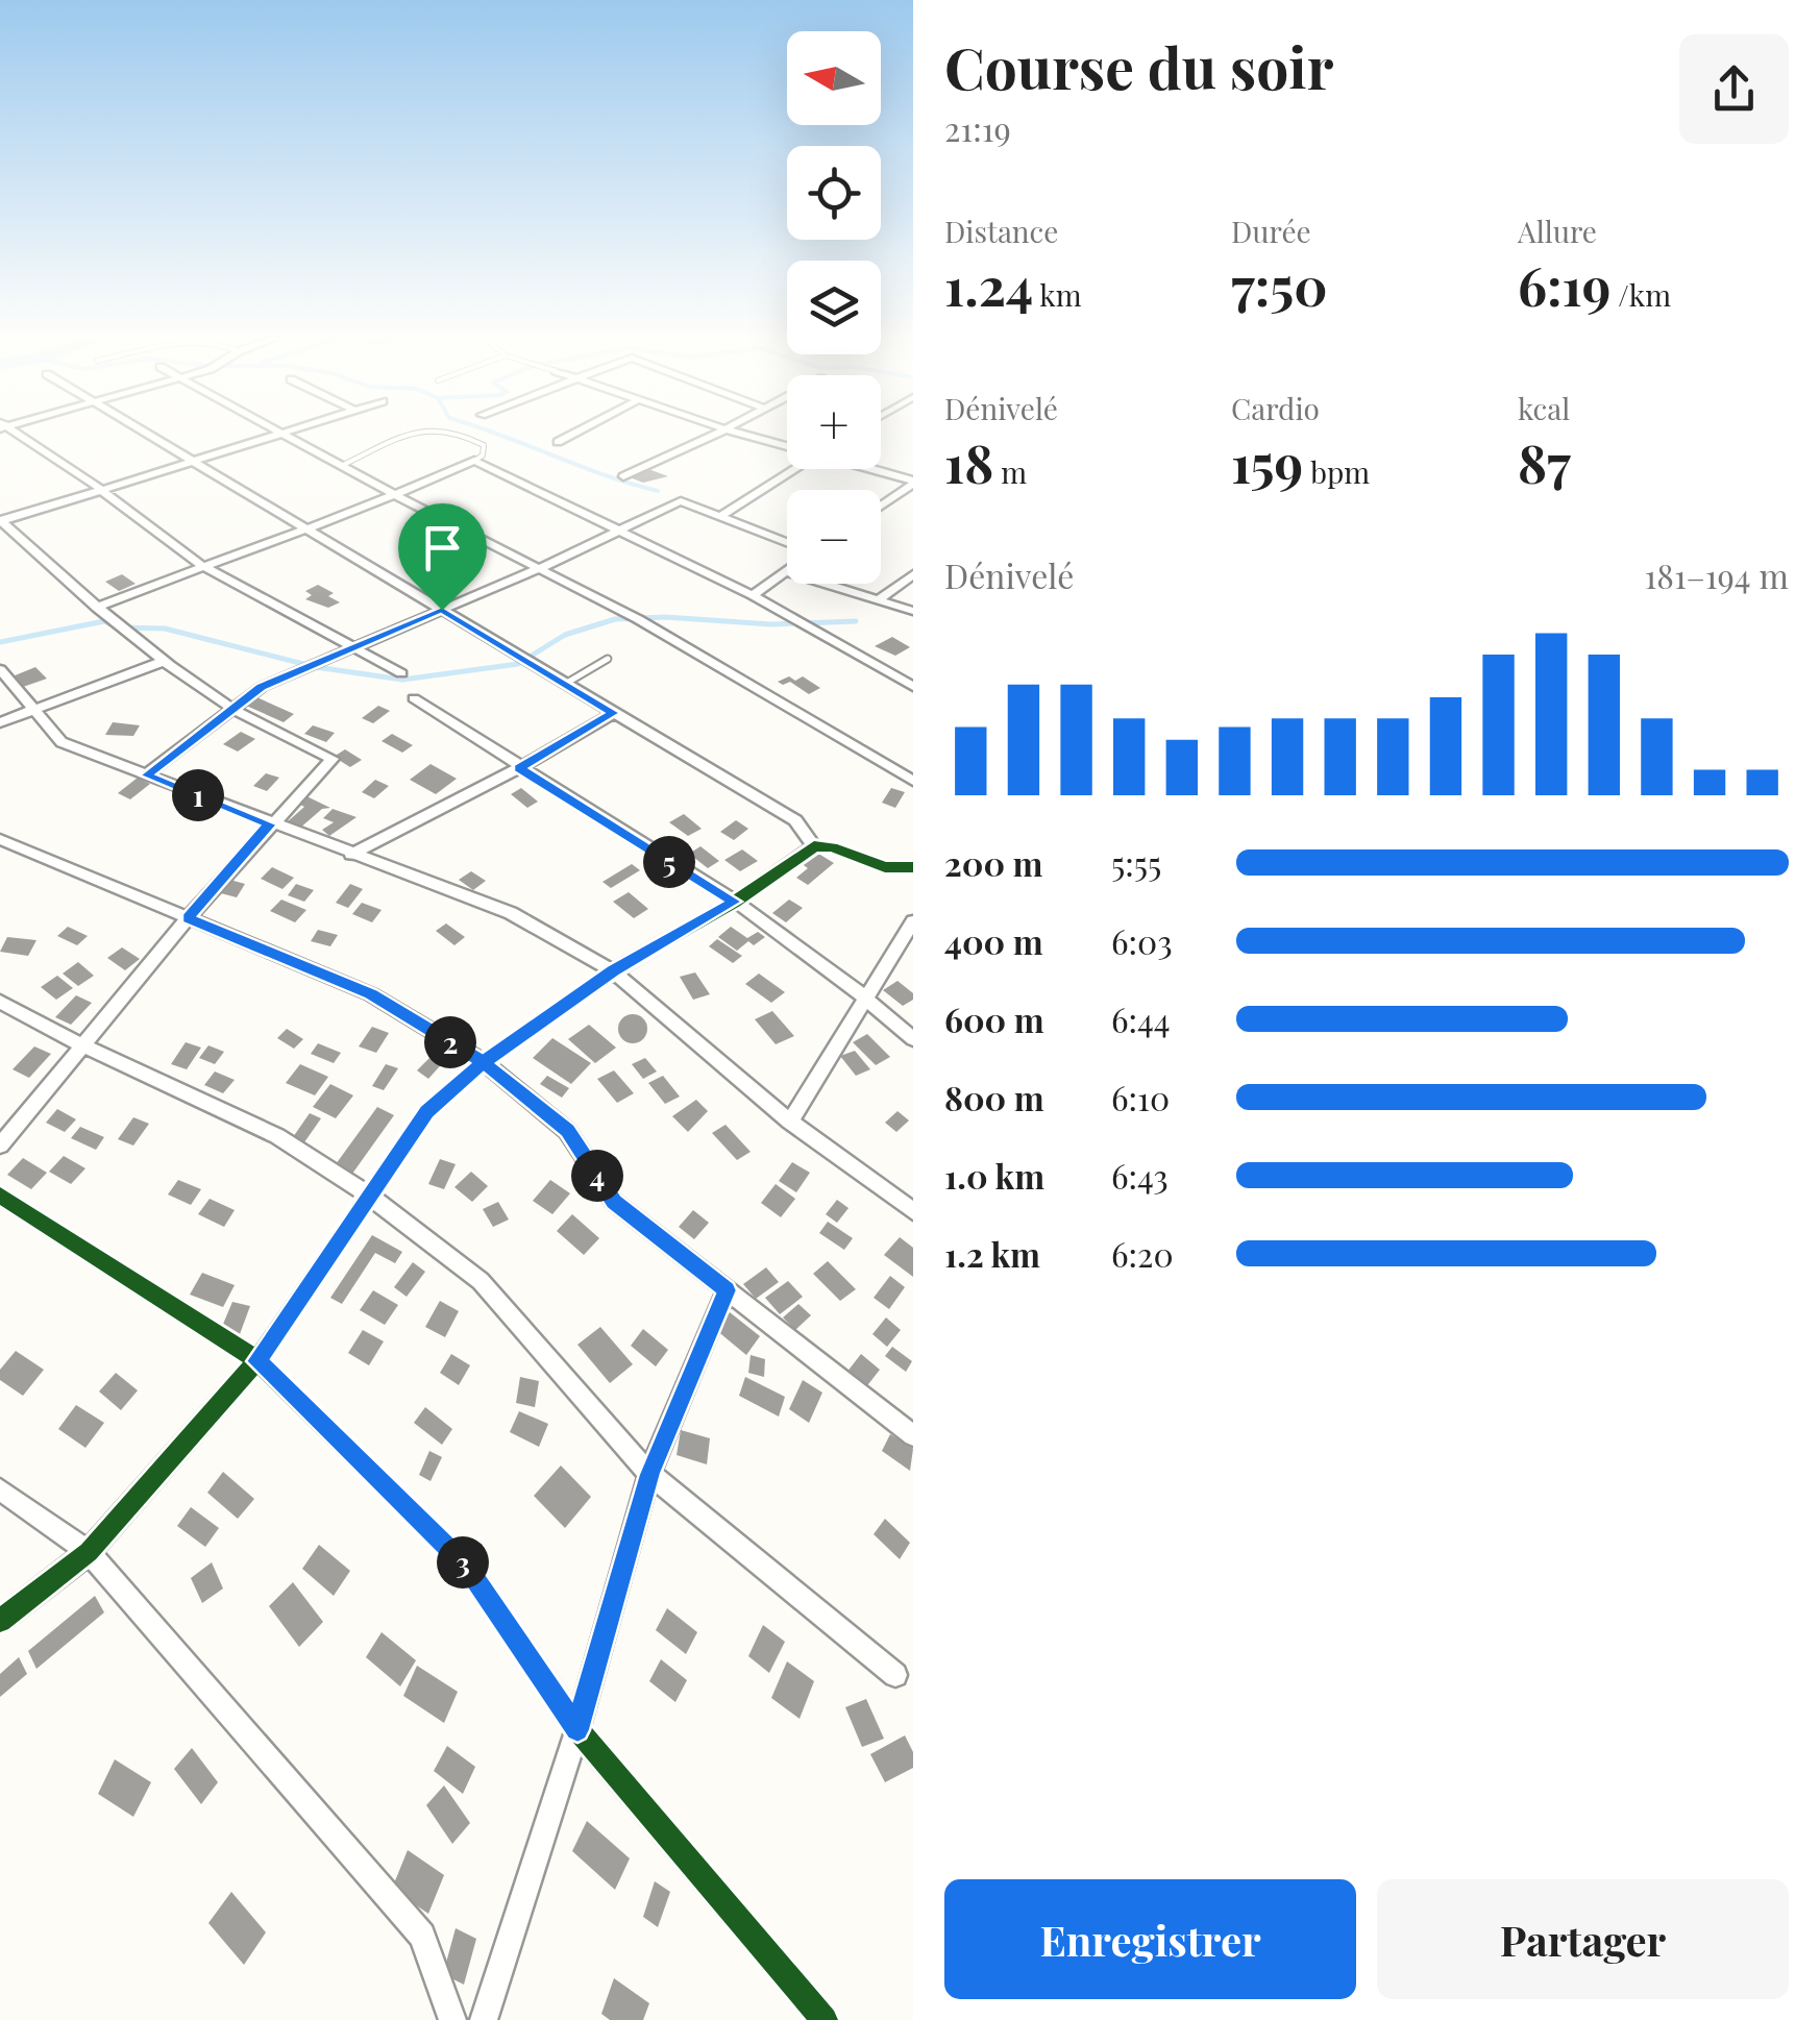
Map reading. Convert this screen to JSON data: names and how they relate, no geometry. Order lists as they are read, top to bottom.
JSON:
{
  "north": "left",
  "page": {
    "heading": ["Course du soir", "21:19"],
    "map_buttons": ["+", "−"],
    "stats": [
      ["Distance", "1.24 km"],
      ["Durée", "7:50"],
      ["Allure", "6:19 /km"],
      ["Dénivelé", "18 m"],
      ["Cardio", "159 bpm"],
      ["kcal", "87"]
    ],
    "chart": ["Dénivelé", "181–194 m"],
    "pins": [
      "1",
      "5",
      "2",
      "4",
      "3"
    ],
    "list": [
      {
        "name": "200 m",
        "note": "5:55"
      },
      {
        "name": "400 m",
        "note": "6:03"
      },
      {
        "name": "600 m",
        "note": "6:44"
      },
      {
        "name": "800 m",
        "note": "6:10"
      },
      {
        "name": "1.0 km",
        "note": "6:43"
      },
      {
        "name": "1.2 km",
        "note": "6:20"
      }
    ],
    "buttons": ["Enregistrer", "Partager"]
  }
}
